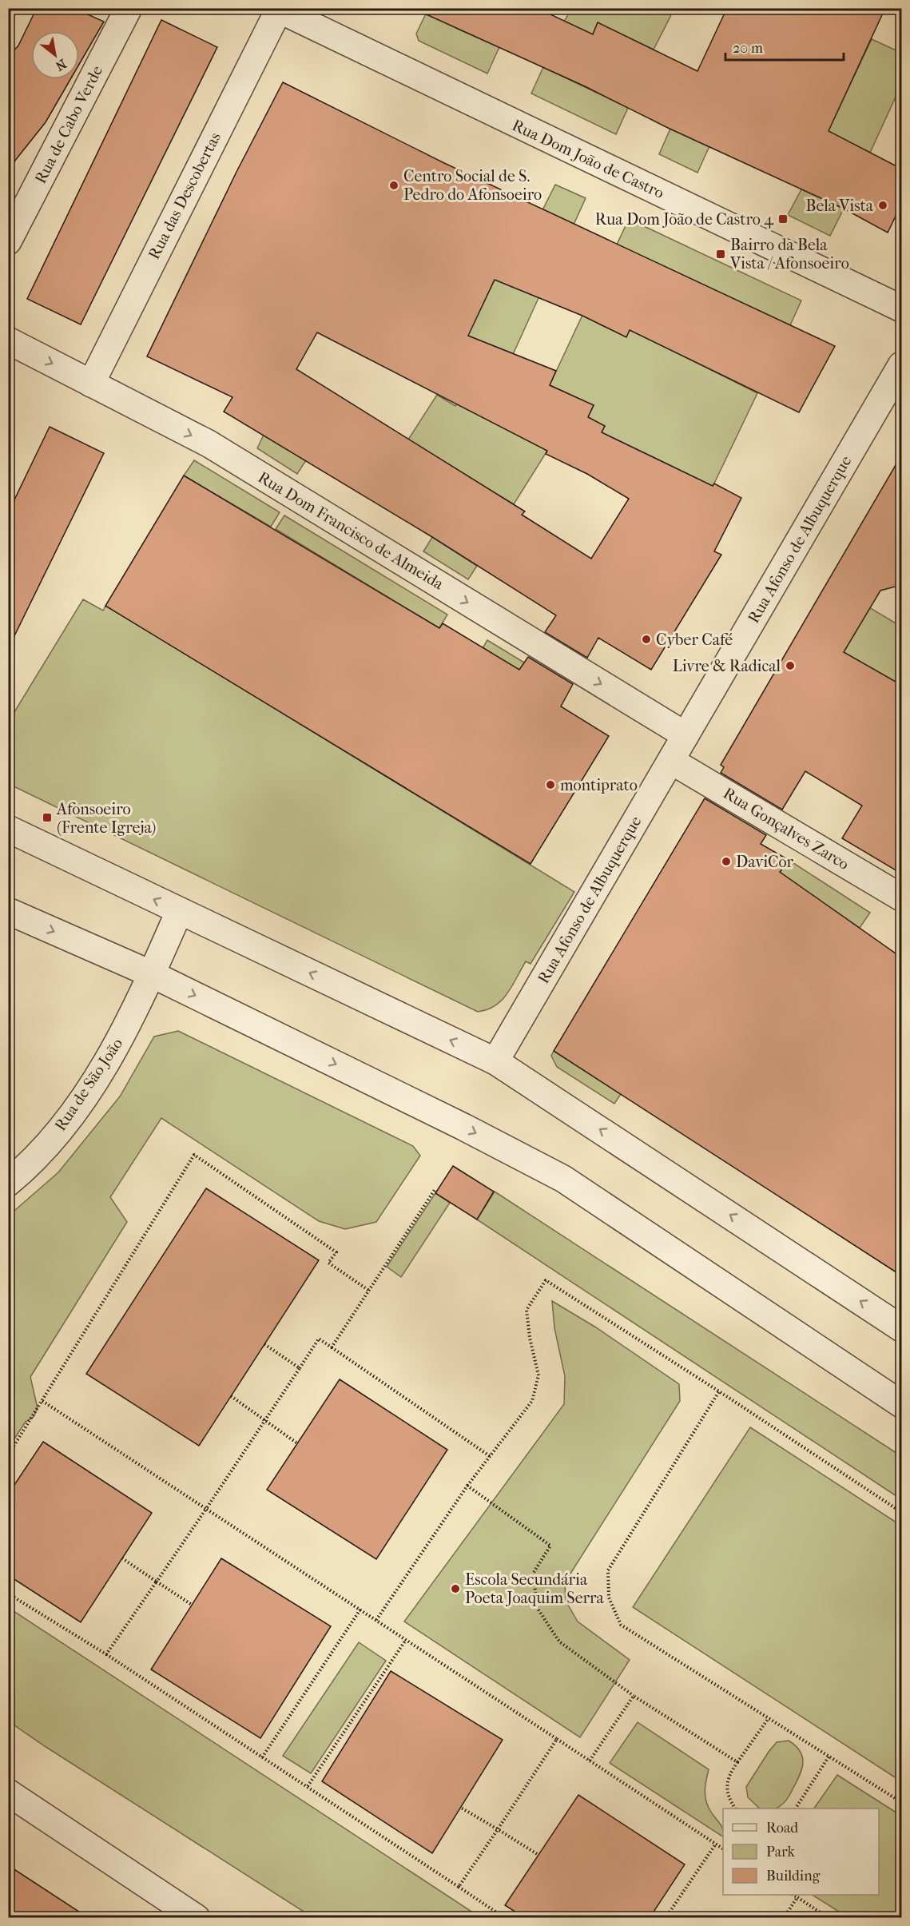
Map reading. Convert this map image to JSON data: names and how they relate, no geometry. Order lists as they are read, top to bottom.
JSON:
{
  "streets": {
    "street": [
      "Rua de Cabo Verde",
      "Rua Dom João de Castro",
      "Rua das Descobertas",
      "Rua Dom Francisco de Almeida",
      "Rua Afonso de Albuquerque",
      "Rua Gonçalves Zarco",
      "Rua de São João"
    ]
  },
  "crossings": [
    ["Rua Dom João de Castro", "Rua das Descobertas"],
    ["Rua das Descobertas", "Rua Dom Francisco de Almeida"],
    ["Rua Dom Francisco de Almeida", "Rua Afonso de Albuquerque"],
    ["Rua Afonso de Albuquerque", "Rua Gonçalves Zarco"]
  ],
  "one_way": ["Rua Dom Francisco de Almeida"],
  "places": {
    "other": [
      "Centro Social de S. Pedro do Afonsoeiro",
      "Bela Vista",
      "Cyber Café",
      "Livre & Radical",
      "montiprato",
      "DaviCor",
      "Escola Secundária Poeta Joaquim Serra"
    ],
    "transit": ["Rua Dom João de Castro 4", "Bairro da Bela Vista / Afonsoeiro", "Afonsoeiro (Frente Igreja)"]
  },
  "legend": ["Road", "Park", "Building"],
  "scale_bar": "20 m",
  "north": "bottom right"
}
